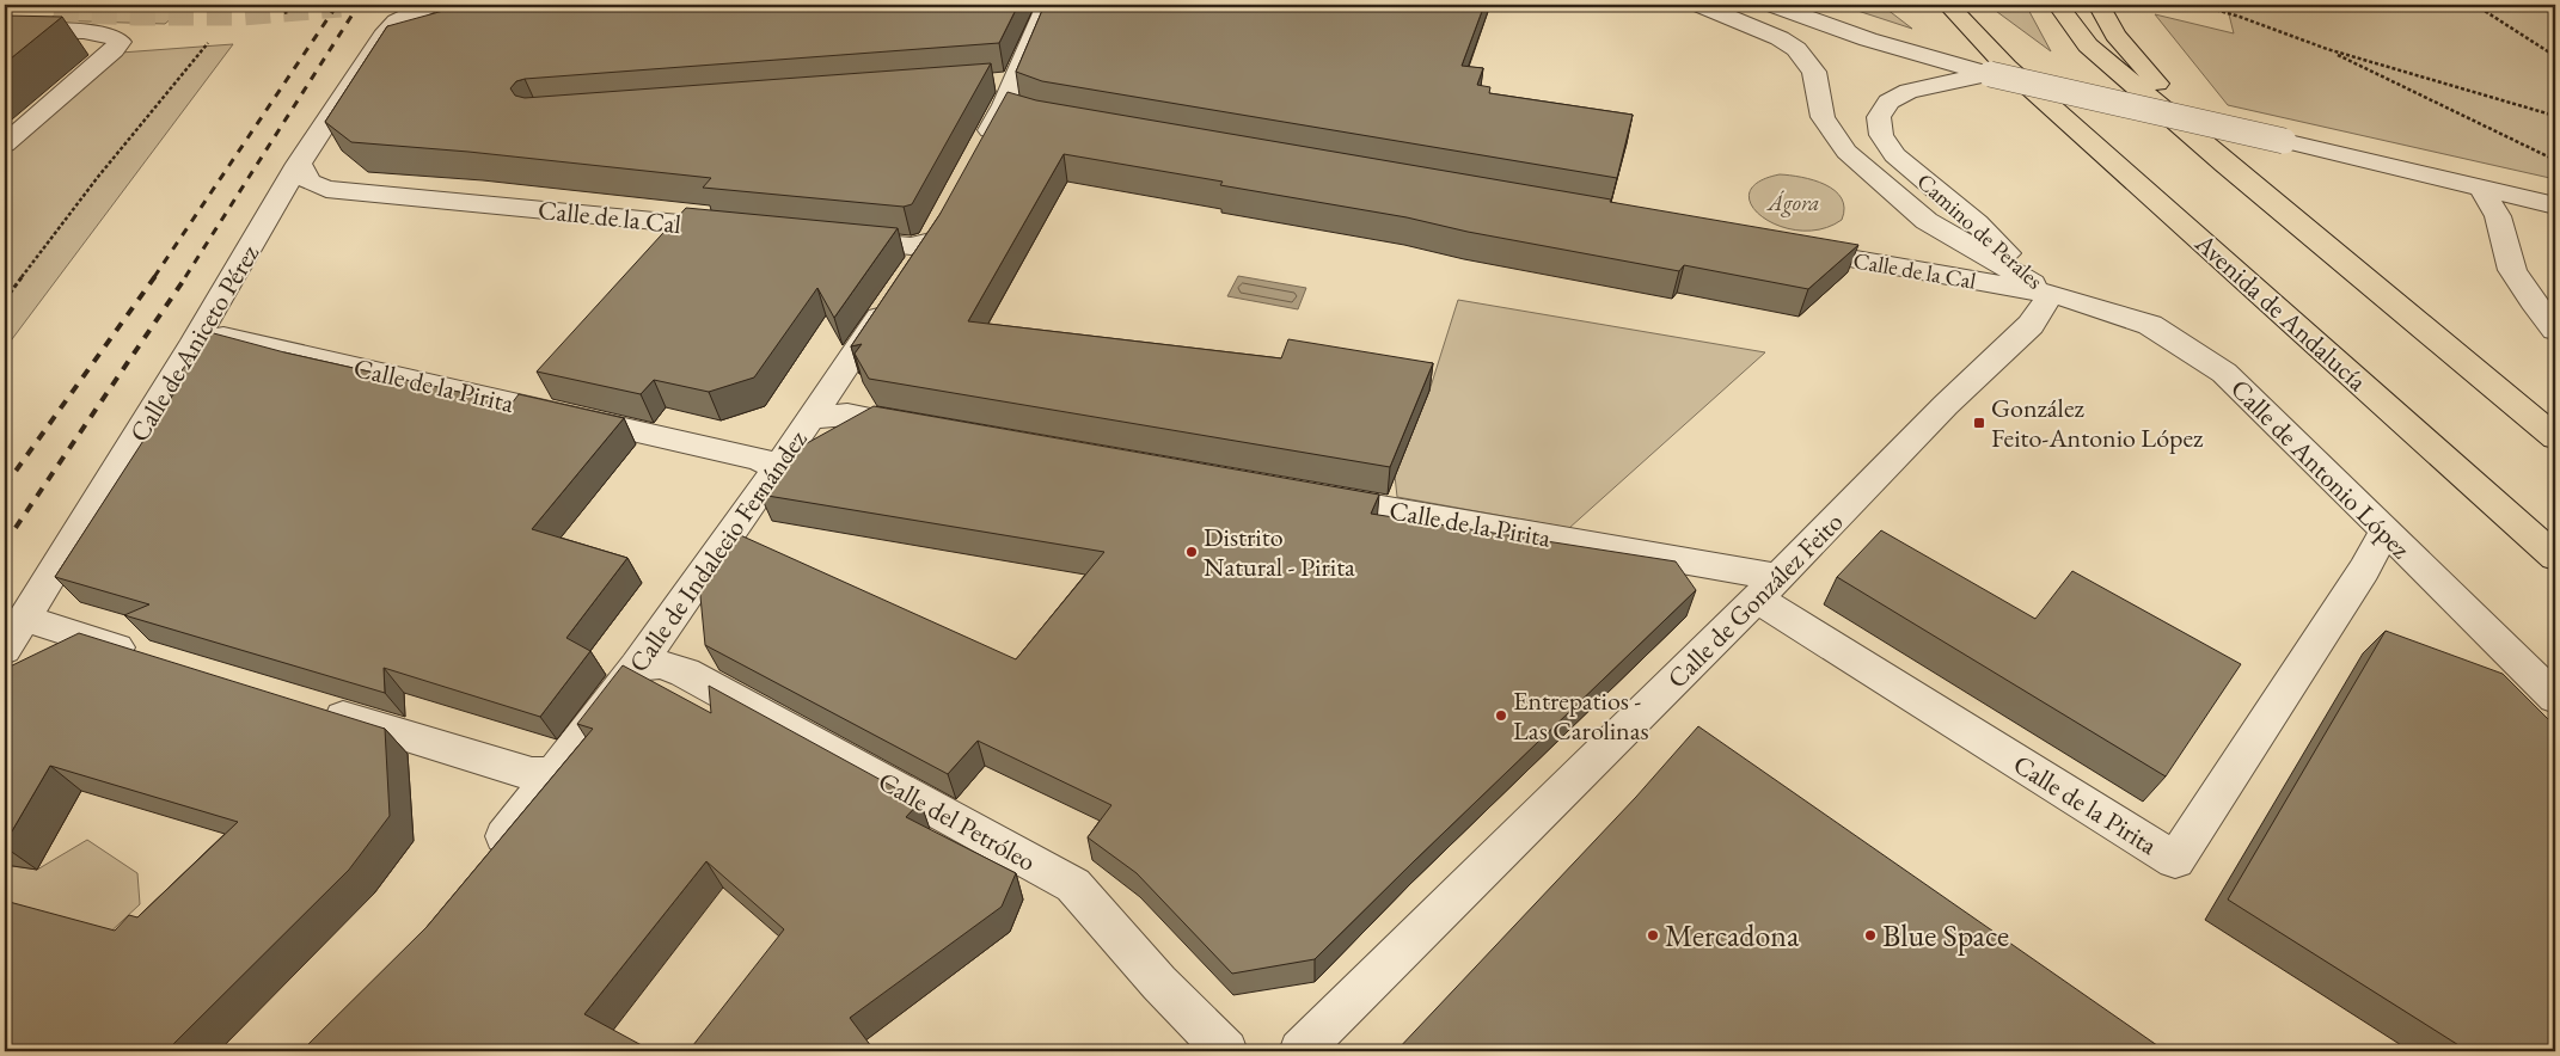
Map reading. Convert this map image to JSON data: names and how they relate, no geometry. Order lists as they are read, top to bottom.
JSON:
{
  "streets": {
    "highway": ["Avenida de Andalucía"],
    "street": [
      "Calle de la Cal",
      "Camino de Perales",
      "Calle de Aniceto Pérez",
      "Calle de la Pirita",
      "Calle de Antonio López",
      "Calle de Indalecio Fernández",
      "Calle de González Feito",
      "Calle del Petróleo"
    ]
  },
  "crossings": [
    ["Calle de la Cal", "Camino de Perales"],
    ["Calle de la Cal", "Calle de Aniceto Pérez"],
    ["Calle de la Cal", "Calle de Antonio López"],
    ["Calle de la Cal", "Calle de González Feito"],
    ["Camino de Perales", "Avenida de Andalucía"],
    ["Camino de Perales", "Calle de Antonio López"],
    ["Camino de Perales", "Calle de González Feito"],
    ["Calle de Aniceto Pérez", "Calle de la Pirita"],
    ["Calle de la Pirita", "Calle de Antonio López"],
    ["Calle de la Pirita", "Calle de Indalecio Fernández"],
    ["Calle de la Pirita", "Calle de González Feito"],
    ["Calle de Antonio López", "Calle de González Feito"],
    ["Calle de Indalecio Fernández", "Calle del Petróleo"]
  ],
  "parks": ["Ágora"],
  "places": {
    "transit": ["González Feito-Antonio López"],
    "other": [
      "Distrito Natural - Pirita",
      "Entrepatios - Las Carolinas",
      "Mercadona",
      "Blue Space"
    ]
  }
}
